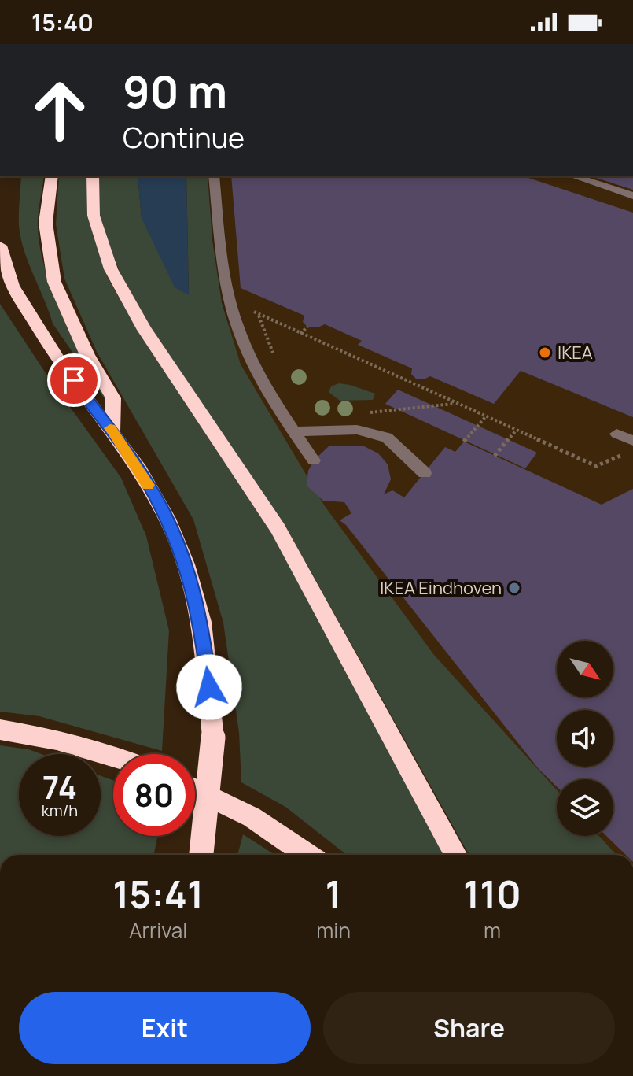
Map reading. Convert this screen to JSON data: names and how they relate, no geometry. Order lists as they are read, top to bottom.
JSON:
{
  "places": ["IKEA", "IKEA Eindhoven"],
  "north": "bottom right",
  "page": {
    "status": "15:40",
    "turn": ["90 m", "Continue"],
    "speed": "74 km/h",
    "limit": "80",
    "eta": [
      "15:41",
      "Arrival",
      "1",
      "min",
      "110",
      "m"
    ],
    "buttons": ["Exit", "Share"]
  }
}
